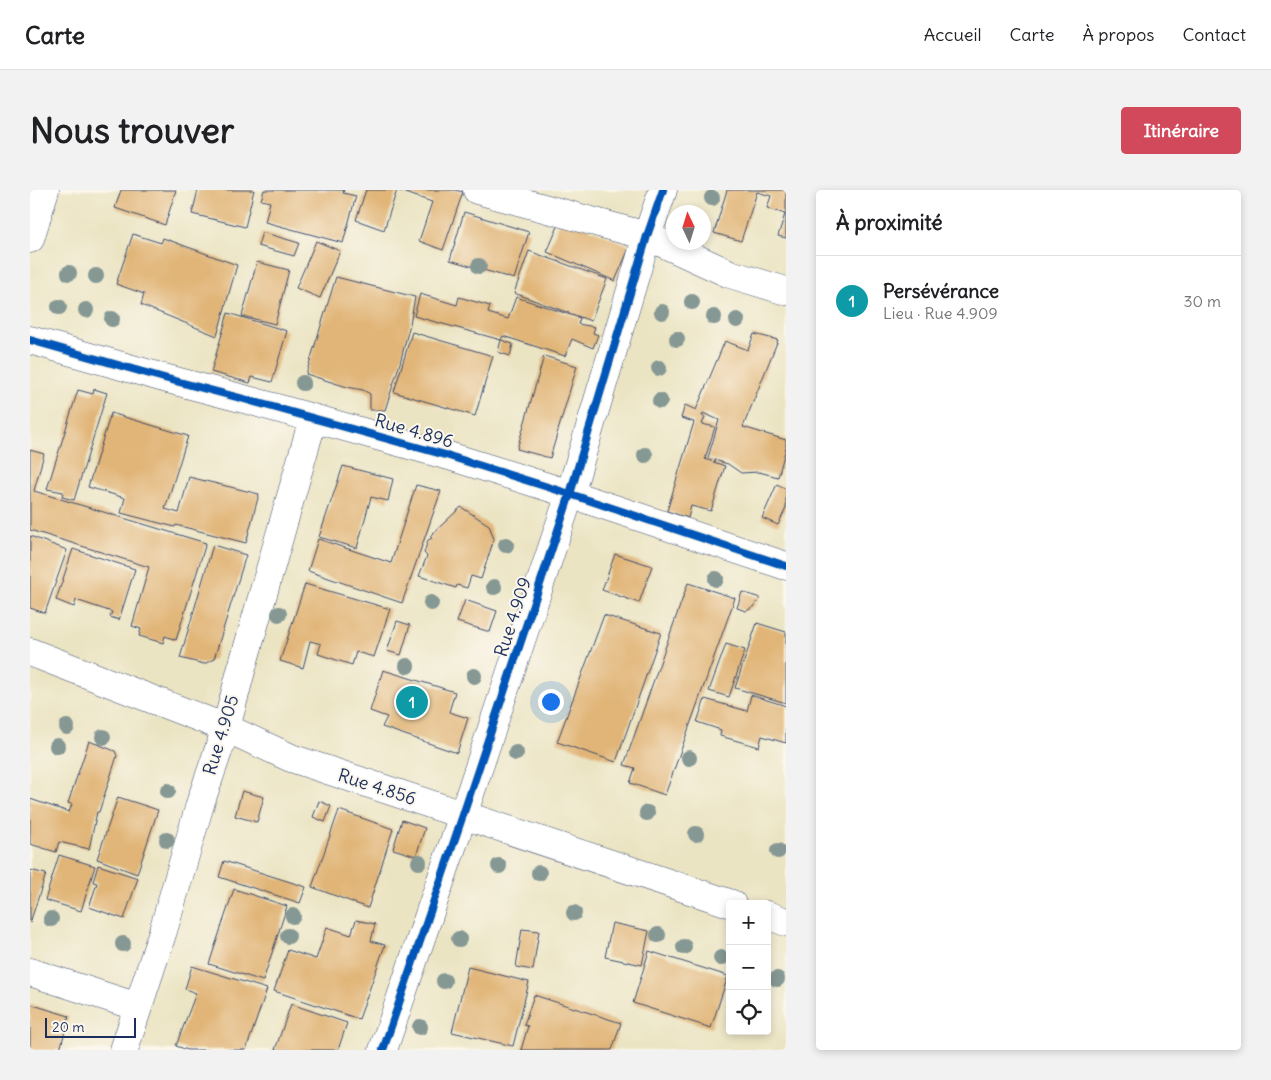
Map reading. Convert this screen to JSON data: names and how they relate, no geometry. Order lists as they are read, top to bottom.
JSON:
{
  "streets": {
    "street": [
      "Rue 4.896",
      "Rue 4.909",
      "Rue 4.905",
      "Rue 4.856"
    ]
  },
  "crossings": [
    ["Rue 4.896", "Rue 4.909"],
    ["Rue 4.896", "Rue 4.905"],
    ["Rue 4.909", "Rue 4.856"],
    ["Rue 4.905", "Rue 4.856"]
  ],
  "scale_bar": "20 m",
  "north": "top",
  "page": {
    "header": "Carte",
    "nav": [
      "Accueil",
      "Carte",
      "À propos",
      "Contact"
    ],
    "buttons": "Itinéraire",
    "title": "Nous trouver",
    "heading": "À proximité",
    "list": [
      {
        "mark": "1",
        "name": "Persévérance",
        "note": "Lieu · Rue 4.909",
        "value": "30 m"
      }
    ],
    "pins": "1",
    "map_buttons": ["+", "−"],
    "scale": "20 m"
  }
}
